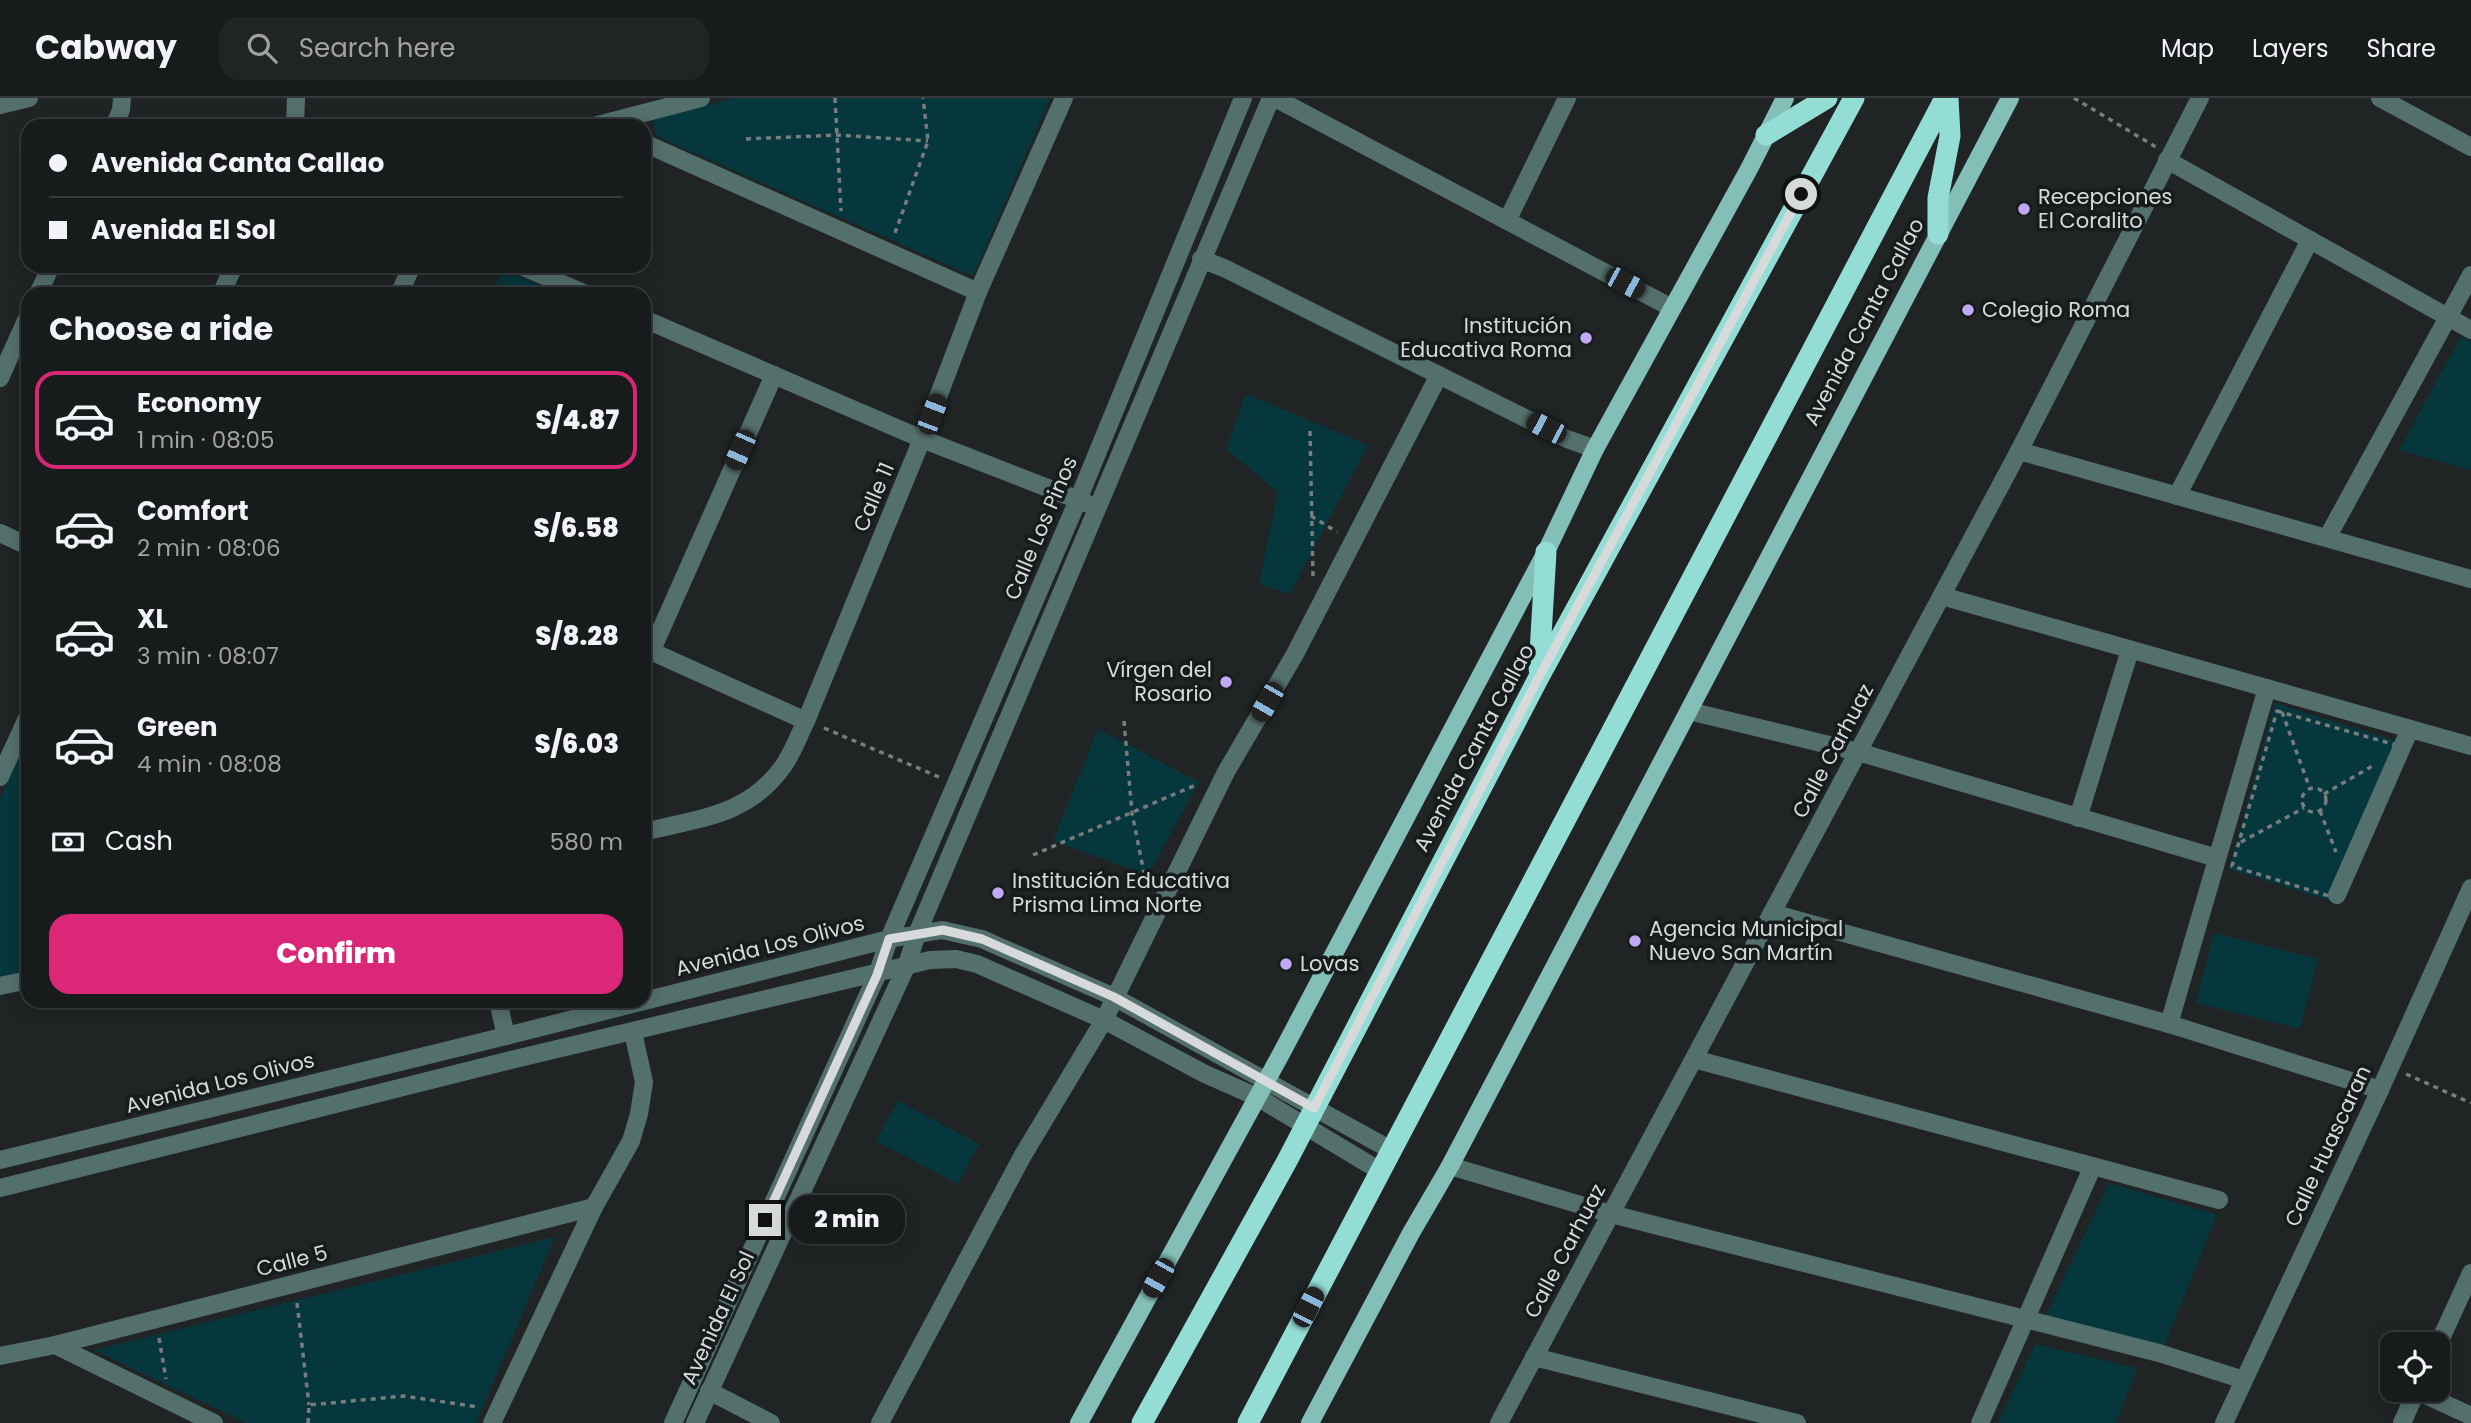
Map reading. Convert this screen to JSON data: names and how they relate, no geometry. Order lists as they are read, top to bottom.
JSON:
{
  "streets": {
    "highway": ["Avenida Canta Callao"],
    "street": [
      "Calle 11",
      "Calle Los Pinos",
      "Calle Carhuaz",
      "Avenida Los Olivos",
      "Calle Huascaran",
      "Calle 5",
      "Avenida El Sol"
    ]
  },
  "crossings": [
    ["Avenida Canta Callao", "Avenida Los Olivos"],
    ["Calle Los Pinos", "Avenida Los Olivos"],
    ["Calle Los Pinos", "Avenida El Sol"]
  ],
  "places": [
    "Recepciones El Coralito",
    "Colegio Roma",
    "Institución Educativa Roma",
    "Vírgen del Rosario",
    "Institución Educativa Prisma Lima Norte",
    "Agencia Municipal Nuevo San Martín",
    "Lovas"
  ],
  "page": {
    "header": "Cabway",
    "search": "Search here",
    "nav": ["Map", "Layers", "Share"],
    "banner": ["Avenida Canta Callao", "Avenida El Sol"],
    "heading": "Choose a ride",
    "list": [
      {
        "name": "Economy",
        "note": "1 min · 08:05",
        "value": "S/4.87"
      },
      {
        "name": "Comfort",
        "note": "2 min · 08:06",
        "value": "S/6.58"
      },
      {
        "name": "XL",
        "note": "3 min · 08:07",
        "value": "S/8.28"
      },
      {
        "name": "Green",
        "note": "4 min · 08:08",
        "value": "S/6.03"
      }
    ],
    "pay": ["Cash", "580 m"],
    "buttons": "Confirm",
    "bubble": "2 min"
  }
}
